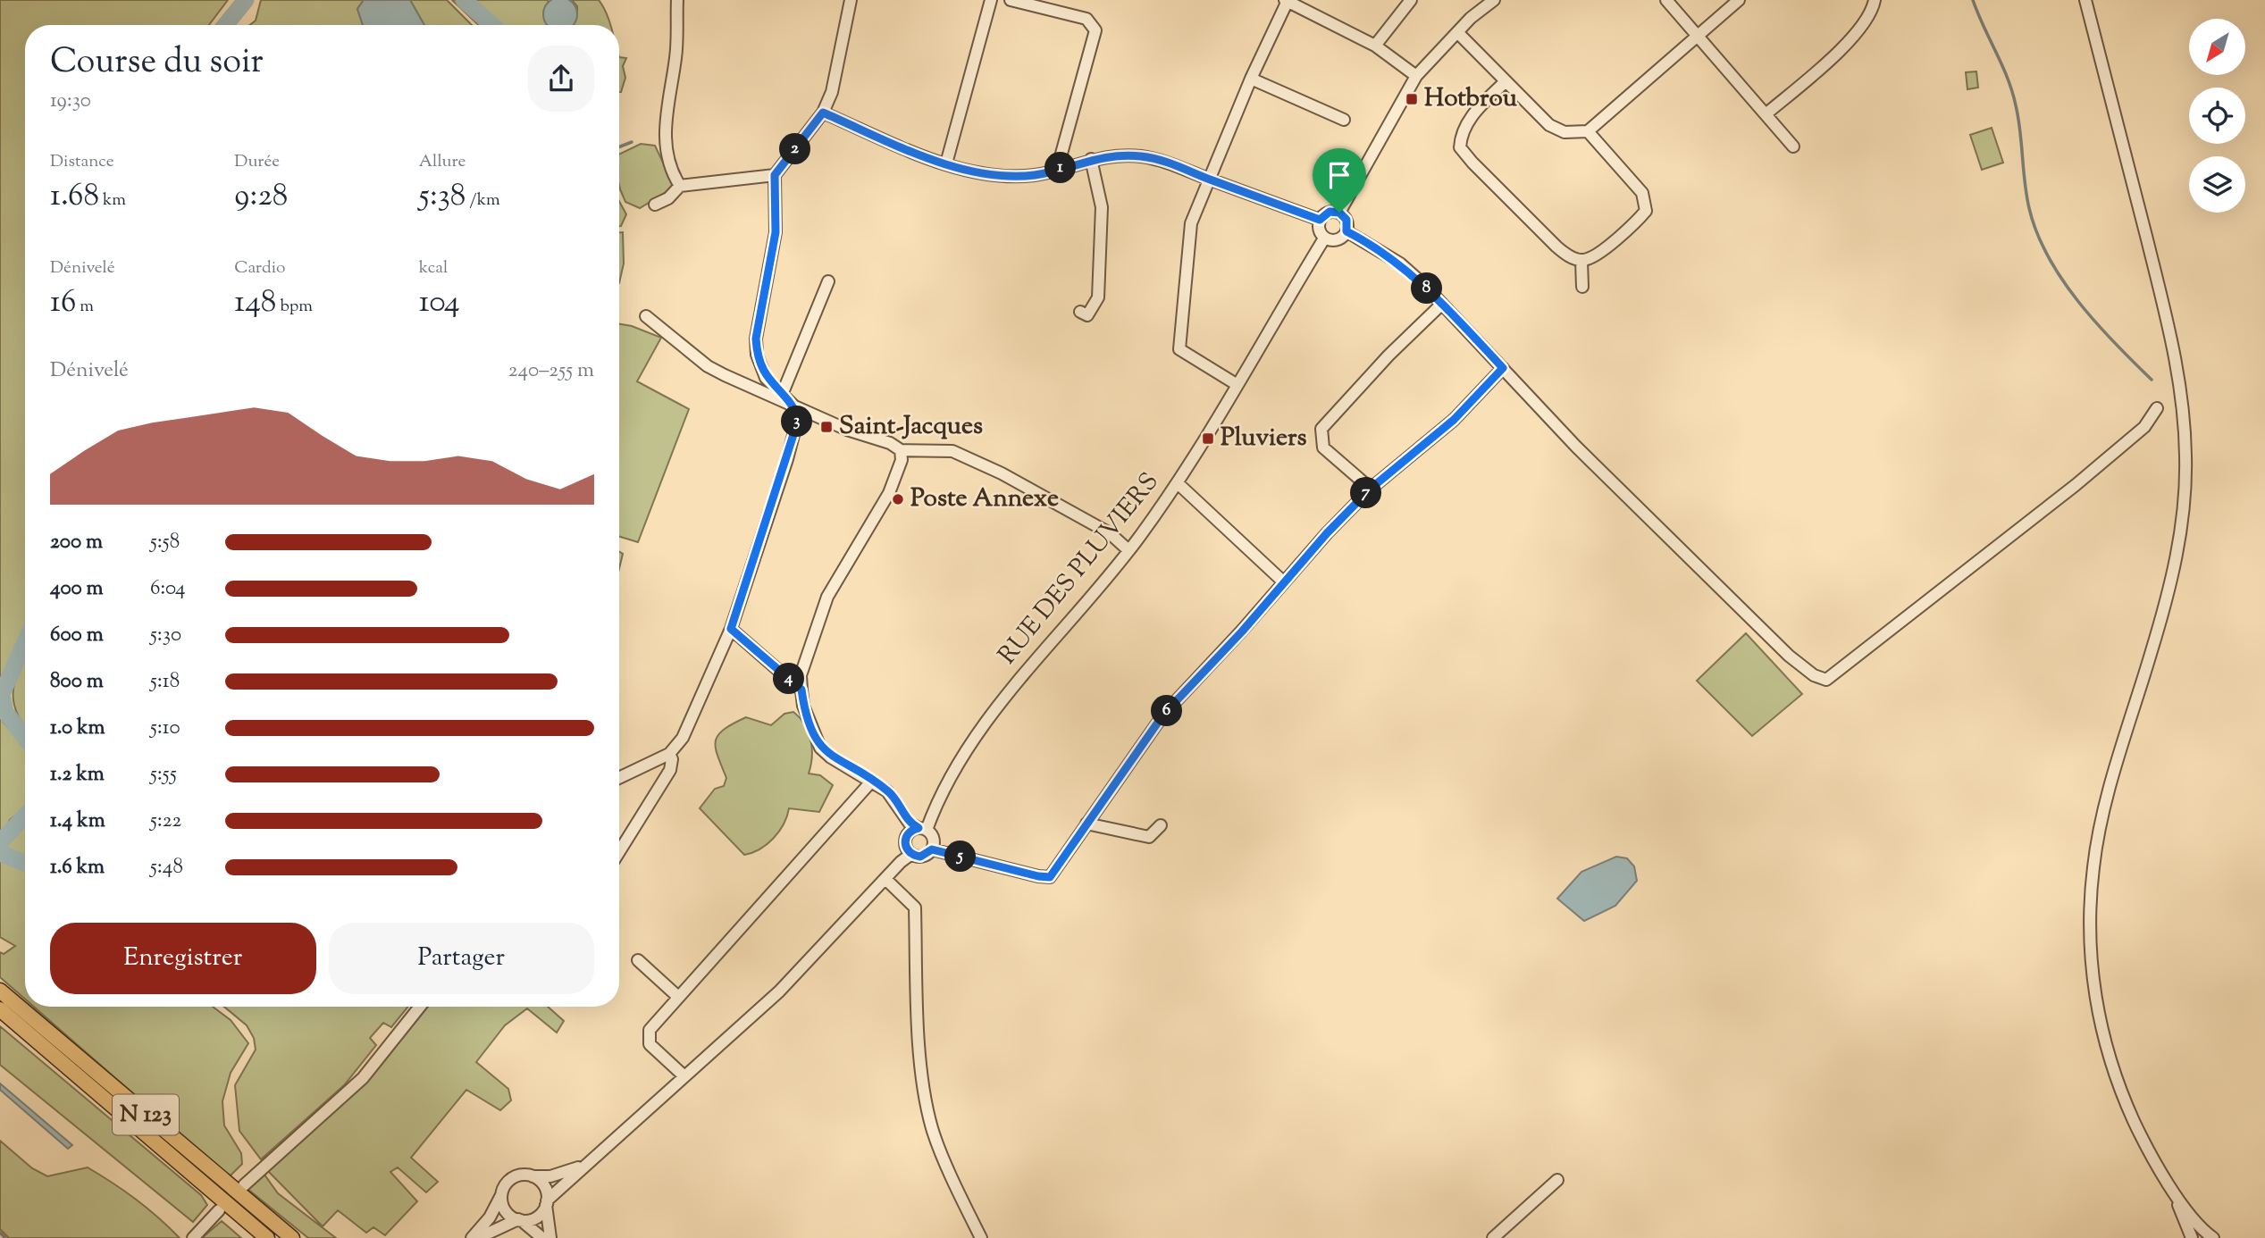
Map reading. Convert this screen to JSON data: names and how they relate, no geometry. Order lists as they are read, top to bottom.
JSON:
{
  "streets": {
    "main road": ["N 123"],
    "street": ["RUE DES PLUVIERS"]
  },
  "places": {
    "transit": ["Hotbrou", "Saint-Jacques", "Pluviers"],
    "other": ["Poste Annexe"]
  },
  "north": "bottom left",
  "page": {
    "heading": ["Course du soir", "19:30"],
    "stats": [
      ["Distance", "1.68 km"],
      ["Durée", "9:28"],
      ["Allure", "5:38 /km"],
      ["Dénivelé", "16 m"],
      ["Cardio", "148 bpm"],
      ["kcal", "104"]
    ],
    "pins": [
      "2",
      "1",
      "8",
      "3",
      "7",
      "4",
      "6",
      "5"
    ],
    "chart": ["Dénivelé", "240–255 m"],
    "list": [
      {
        "name": "200 m",
        "note": "5:58"
      },
      {
        "name": "400 m",
        "note": "6:04"
      },
      {
        "name": "600 m",
        "note": "5:30"
      },
      {
        "name": "800 m",
        "note": "5:18"
      },
      {
        "name": "1.0 km",
        "note": "5:10"
      },
      {
        "name": "1.2 km",
        "note": "5:55"
      },
      {
        "name": "1.4 km",
        "note": "5:22"
      },
      {
        "name": "1.6 km",
        "note": "5:48"
      }
    ],
    "buttons": ["Enregistrer", "Partager"]
  }
}
